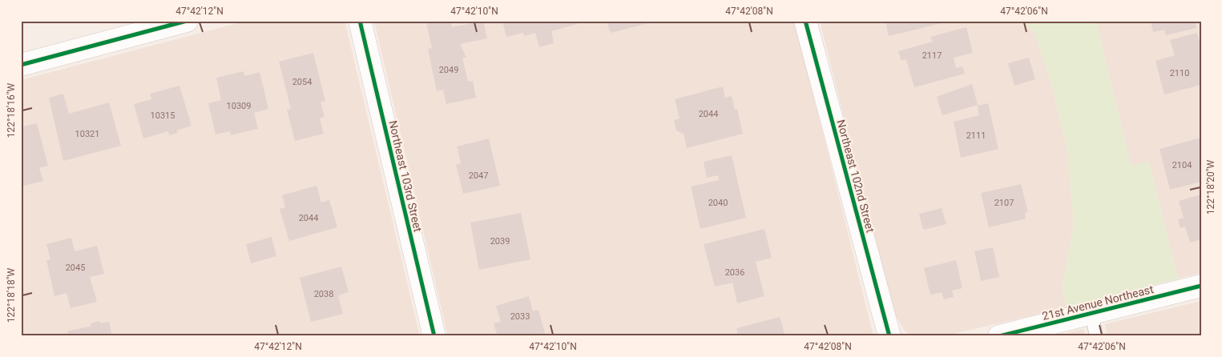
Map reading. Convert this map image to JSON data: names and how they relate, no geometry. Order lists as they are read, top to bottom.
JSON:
{
  "streets": {
    "street": ["Northeast 103rd Street", "Northeast 102nd Street", "21st Avenue Northeast"]
  },
  "house_numbers": [
    "2117",
    "2049",
    "2110",
    "2054",
    "10309",
    "2044",
    "10315",
    "10321",
    "2111",
    "2104",
    "2047",
    "2040",
    "2107",
    "2044",
    "2039",
    "2045",
    "2036",
    "2038",
    "2033"
  ],
  "coordinates": [
    "47°42'12\"N",
    "47°42'10\"N",
    "47°42'08\"N",
    "47°42'06\"N",
    "122°18'16\"W",
    "122°18'20\"W",
    "122°18'18\"W"
  ]
}
